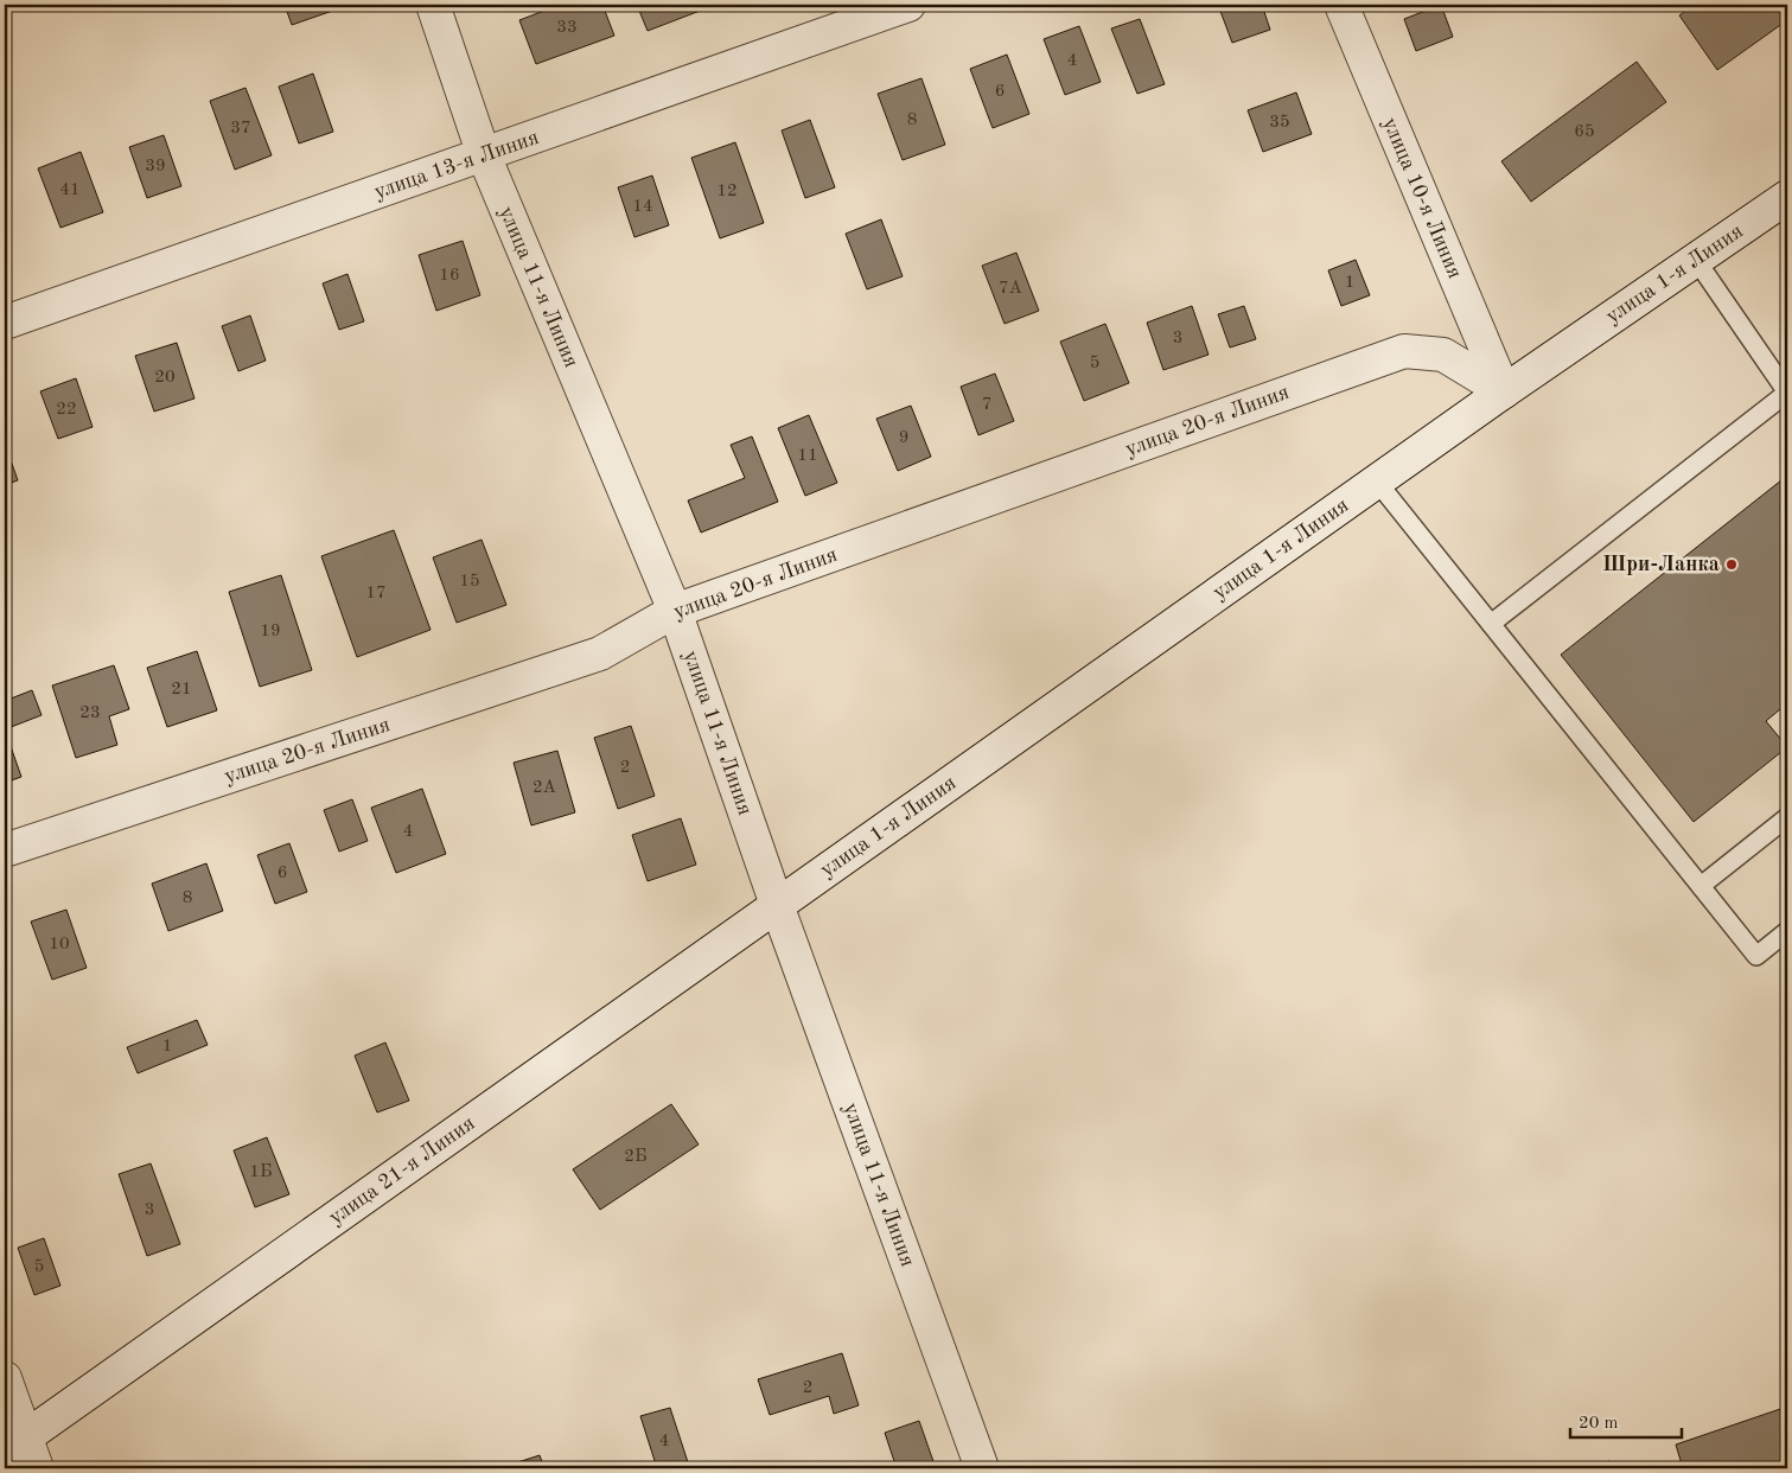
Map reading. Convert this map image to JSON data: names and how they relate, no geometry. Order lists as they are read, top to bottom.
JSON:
{
  "streets": {
    "street": [
      "улица 13-я Линия",
      "улица 10-я Линия",
      "улица 1-я Линия",
      "улица 11-я Линия",
      "улица 20-я Линия",
      "улица 21-я Линия"
    ]
  },
  "crossings": [
    ["улица 13-я Линия", "улица 11-я Линия"],
    ["улица 10-я Линия", "улица 1-я Линия"],
    ["улица 10-я Линия", "улица 20-я Линия"],
    ["улица 1-я Линия", "улица 11-я Линия"],
    ["улица 1-я Линия", "улица 20-я Линия"],
    ["улица 1-я Линия", "улица 21-я Линия"],
    ["улица 11-я Линия", "улица 20-я Линия"],
    ["улица 11-я Линия", "улица 21-я Линия"]
  ],
  "places": ["Шри-Ланка"],
  "house_numbers": [
    "33",
    "4",
    "6",
    "8",
    "35",
    "37",
    "65",
    "39",
    "41",
    "12",
    "14",
    "16",
    "1",
    "7А",
    "3",
    "5",
    "20",
    "7",
    "22",
    "9",
    "11",
    "15",
    "17",
    "19",
    "21",
    "23",
    "2",
    "2А",
    "4",
    "6",
    "8",
    "10",
    "1",
    "2Б",
    "1Б",
    "3",
    "5",
    "2",
    "4"
  ],
  "scale_bar": "20 m"
}
